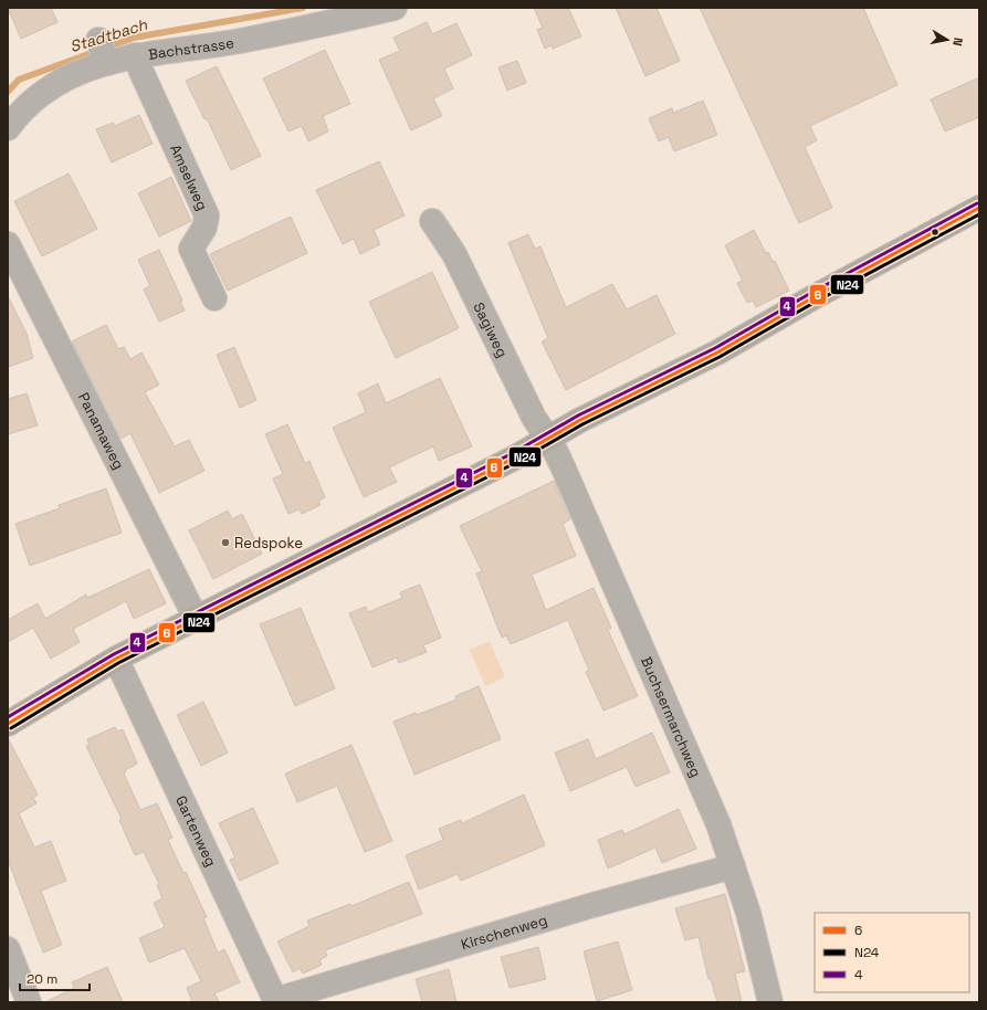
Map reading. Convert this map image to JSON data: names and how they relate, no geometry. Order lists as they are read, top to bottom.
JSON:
{
  "streets": {
    "street": [
      "Bachstrasse",
      "Amselweg",
      "Sagiweg",
      "Panamaweg",
      "Buchsermarchweg",
      "Gartenweg",
      "Kirschenweg"
    ]
  },
  "crossings": [
    ["Bachstrasse", "Amselweg"],
    ["Sagiweg", "Buchsermarchweg"],
    ["Buchsermarchweg", "Kirschenweg"],
    ["Gartenweg", "Kirschenweg"]
  ],
  "water": ["Stadtbach"],
  "places": ["Redspoke"],
  "lines": ["transit line 4", "transit line 6", "transit line N24"],
  "legend": ["6", "N24", "4"],
  "scale_bar": "20 m",
  "north": "right"
}
